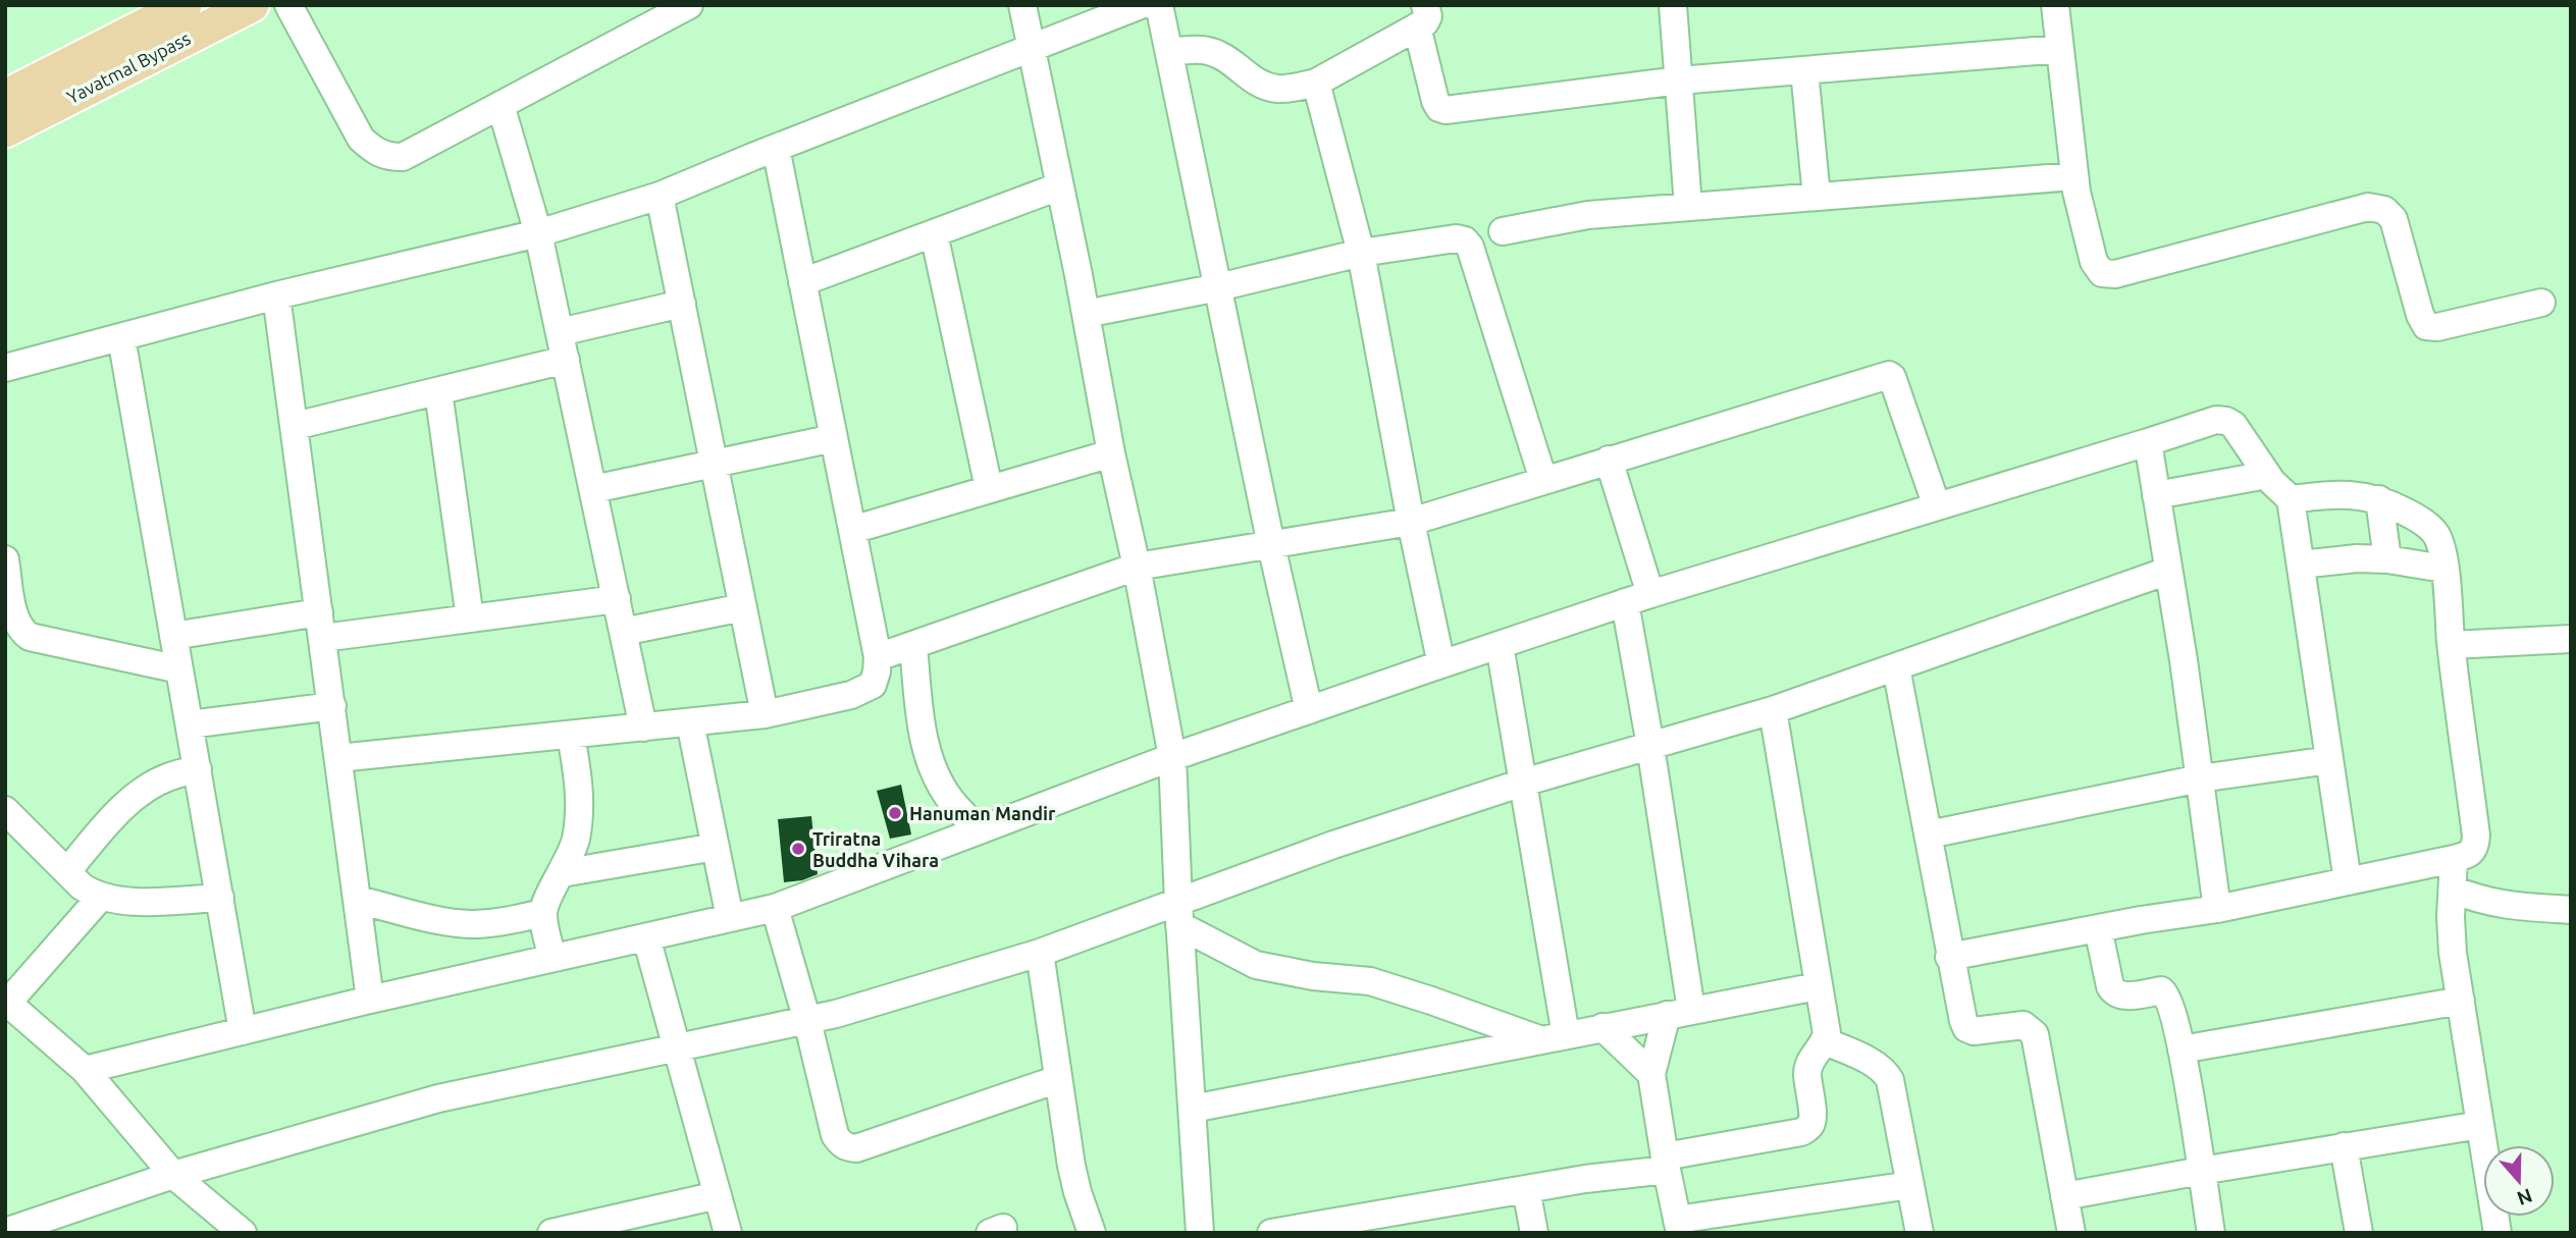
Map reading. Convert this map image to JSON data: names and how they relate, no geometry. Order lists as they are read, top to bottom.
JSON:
{
  "streets": {
    "main road": ["Yavatmal Bypass"]
  },
  "places": ["Hanuman Mandir", "Triratna Buddha Vihara"],
  "north": "bottom"
}
